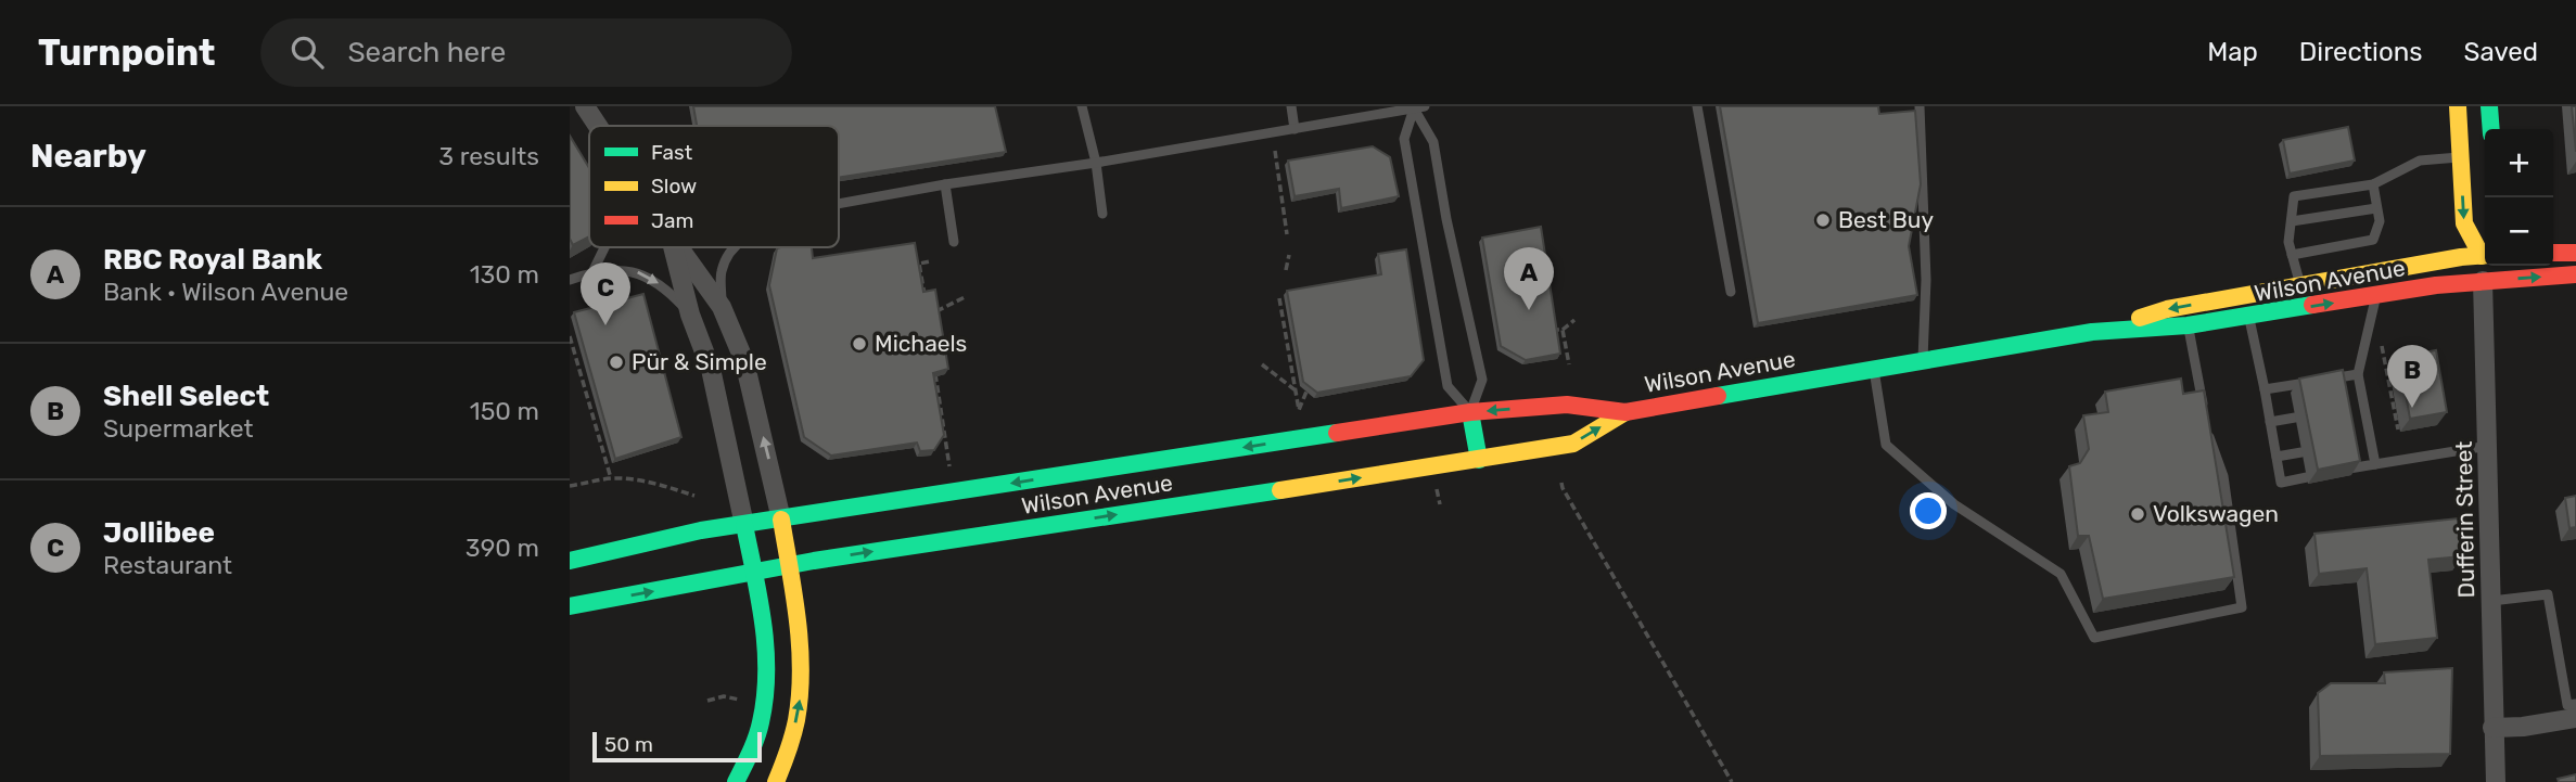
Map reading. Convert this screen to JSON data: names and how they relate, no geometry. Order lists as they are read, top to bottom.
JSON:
{
  "streets": {
    "main road": ["Wilson Avenue", "Dufferin Street"]
  },
  "crossings": [
    ["Wilson Avenue", "Dufferin Street"]
  ],
  "places": [
    "Best Buy",
    "Michaels",
    "Pür & Simple",
    "Volkswagen"
  ],
  "legend": ["Fast", "Slow", "Jam"],
  "scale_bar": "50 m",
  "page": {
    "header": "Turnpoint",
    "search": "Search here",
    "nav": ["Map", "Directions", "Saved"],
    "heading": ["Nearby", "3 results"],
    "map_buttons": ["+", "−"],
    "list": [
      {
        "mark": "A",
        "name": "RBC Royal Bank",
        "note": "Bank · Wilson Avenue",
        "value": "130 m"
      },
      {
        "mark": "B",
        "name": "Shell Select",
        "note": "Supermarket",
        "value": "150 m"
      },
      {
        "mark": "C",
        "name": "Jollibee",
        "note": "Restaurant",
        "value": "390 m"
      }
    ],
    "pins": ["A", "C", "B"],
    "scale": "50 m"
  }
}
